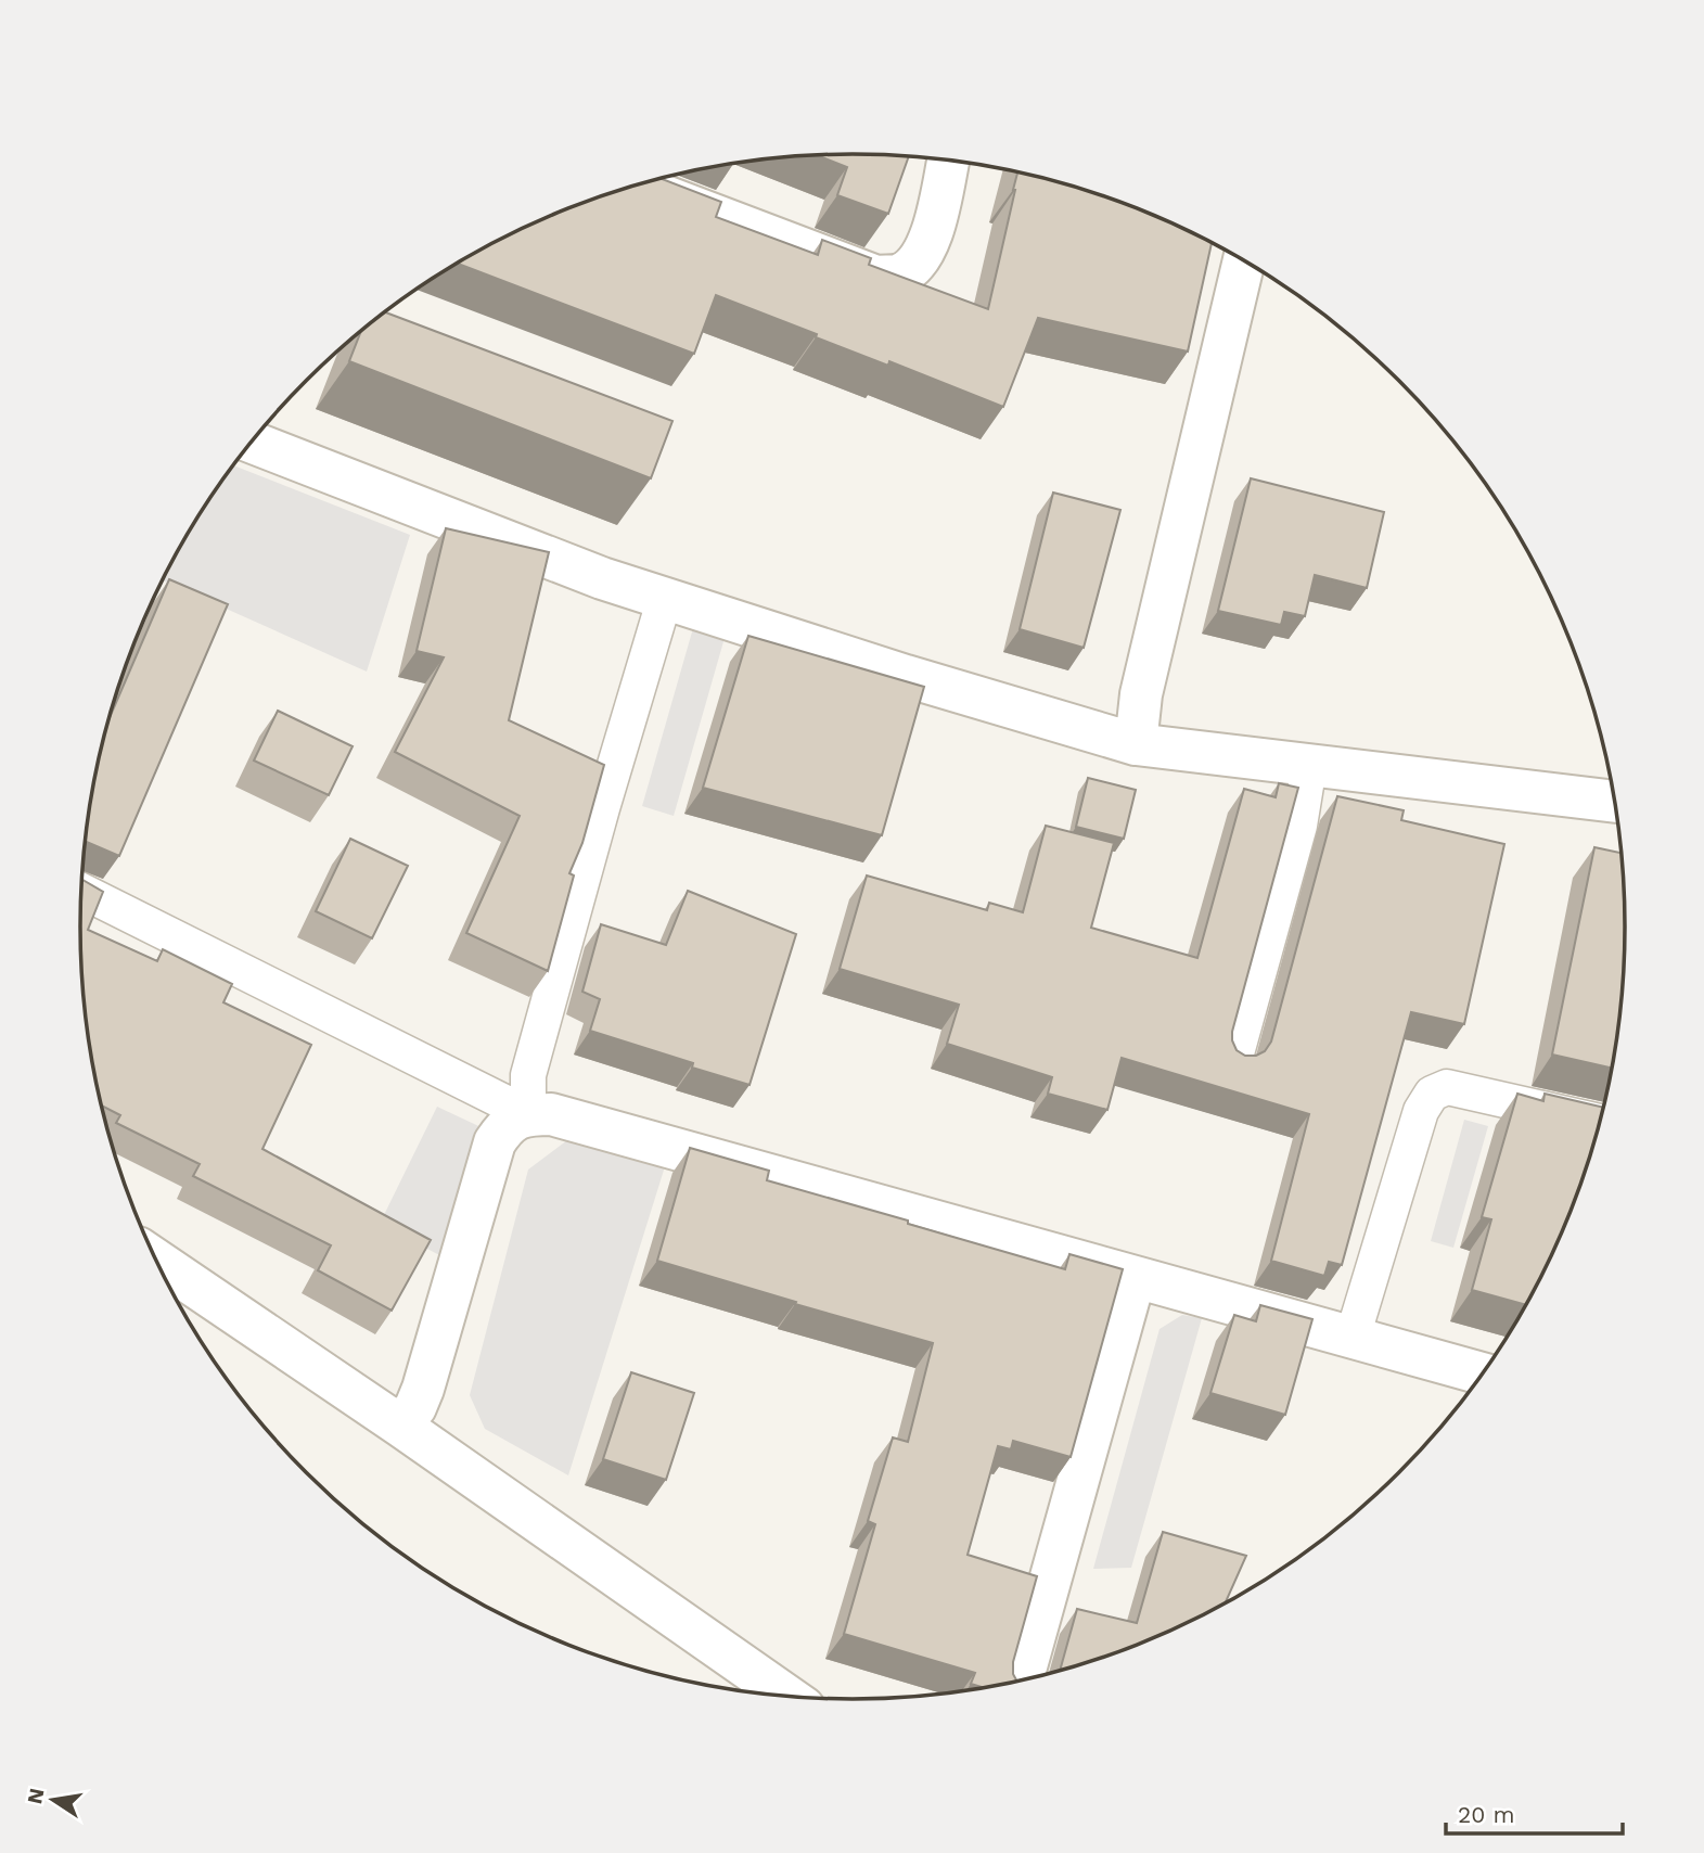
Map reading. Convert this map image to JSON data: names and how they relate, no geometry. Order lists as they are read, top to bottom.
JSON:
{
  "scale_bar": "20 m",
  "north": "left"
}
